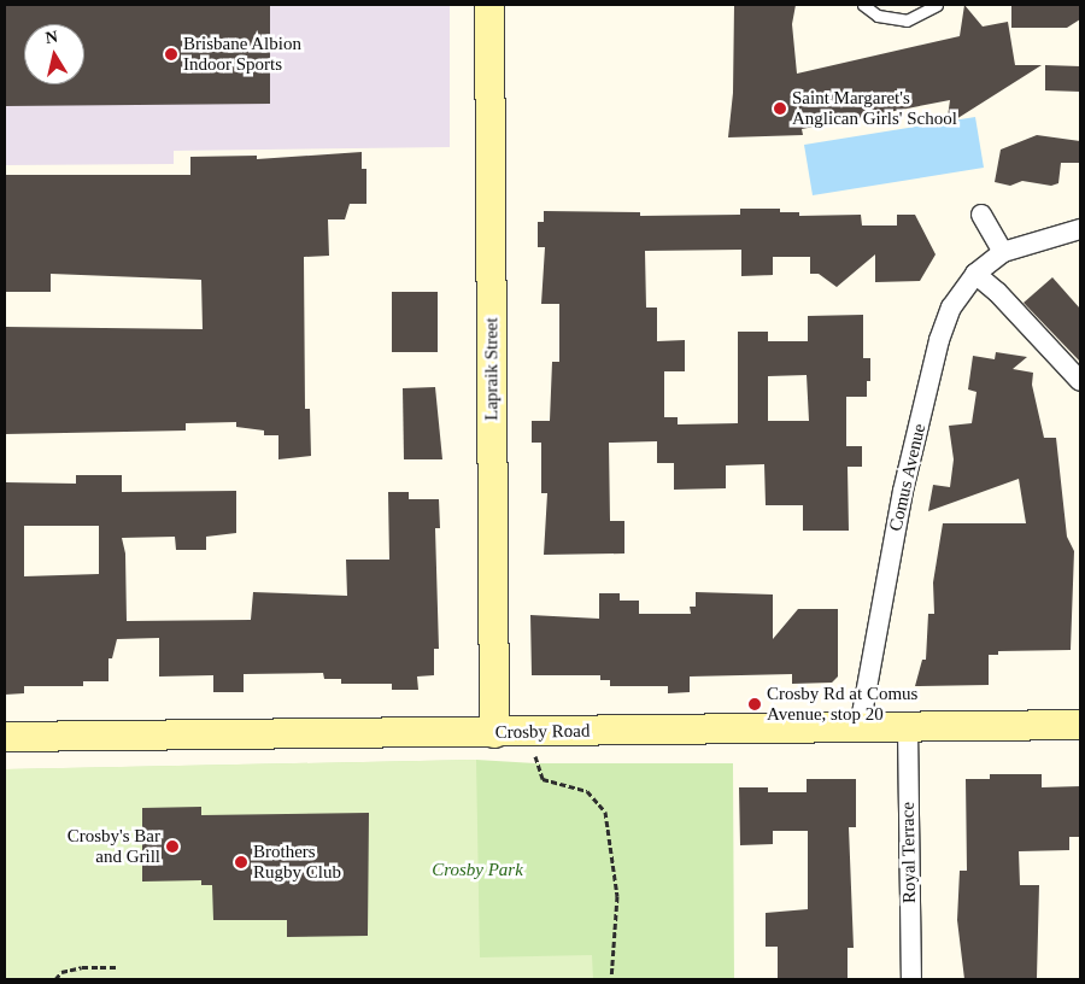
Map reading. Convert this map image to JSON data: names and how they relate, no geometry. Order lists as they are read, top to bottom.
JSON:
{
  "streets": {
    "street": [
      "Lapraik Street",
      "Comus Avenue",
      "Crosby Road",
      "Royal Terrace"
    ]
  },
  "crossings": [
    ["Lapraik Street", "Crosby Road"],
    ["Comus Avenue", "Crosby Road"],
    ["Crosby Road", "Royal Terrace"]
  ],
  "parks": ["Crosby Park"],
  "places": [
    "Brisbane Albion Indoor Sports",
    "Saint Margaret's Anglican Girls' School",
    "Crosby Rd at Comus Avenue, stop 20",
    "Crosby's Bar and Grill",
    "Brothers Rugby Club"
  ],
  "north": "top"
}
